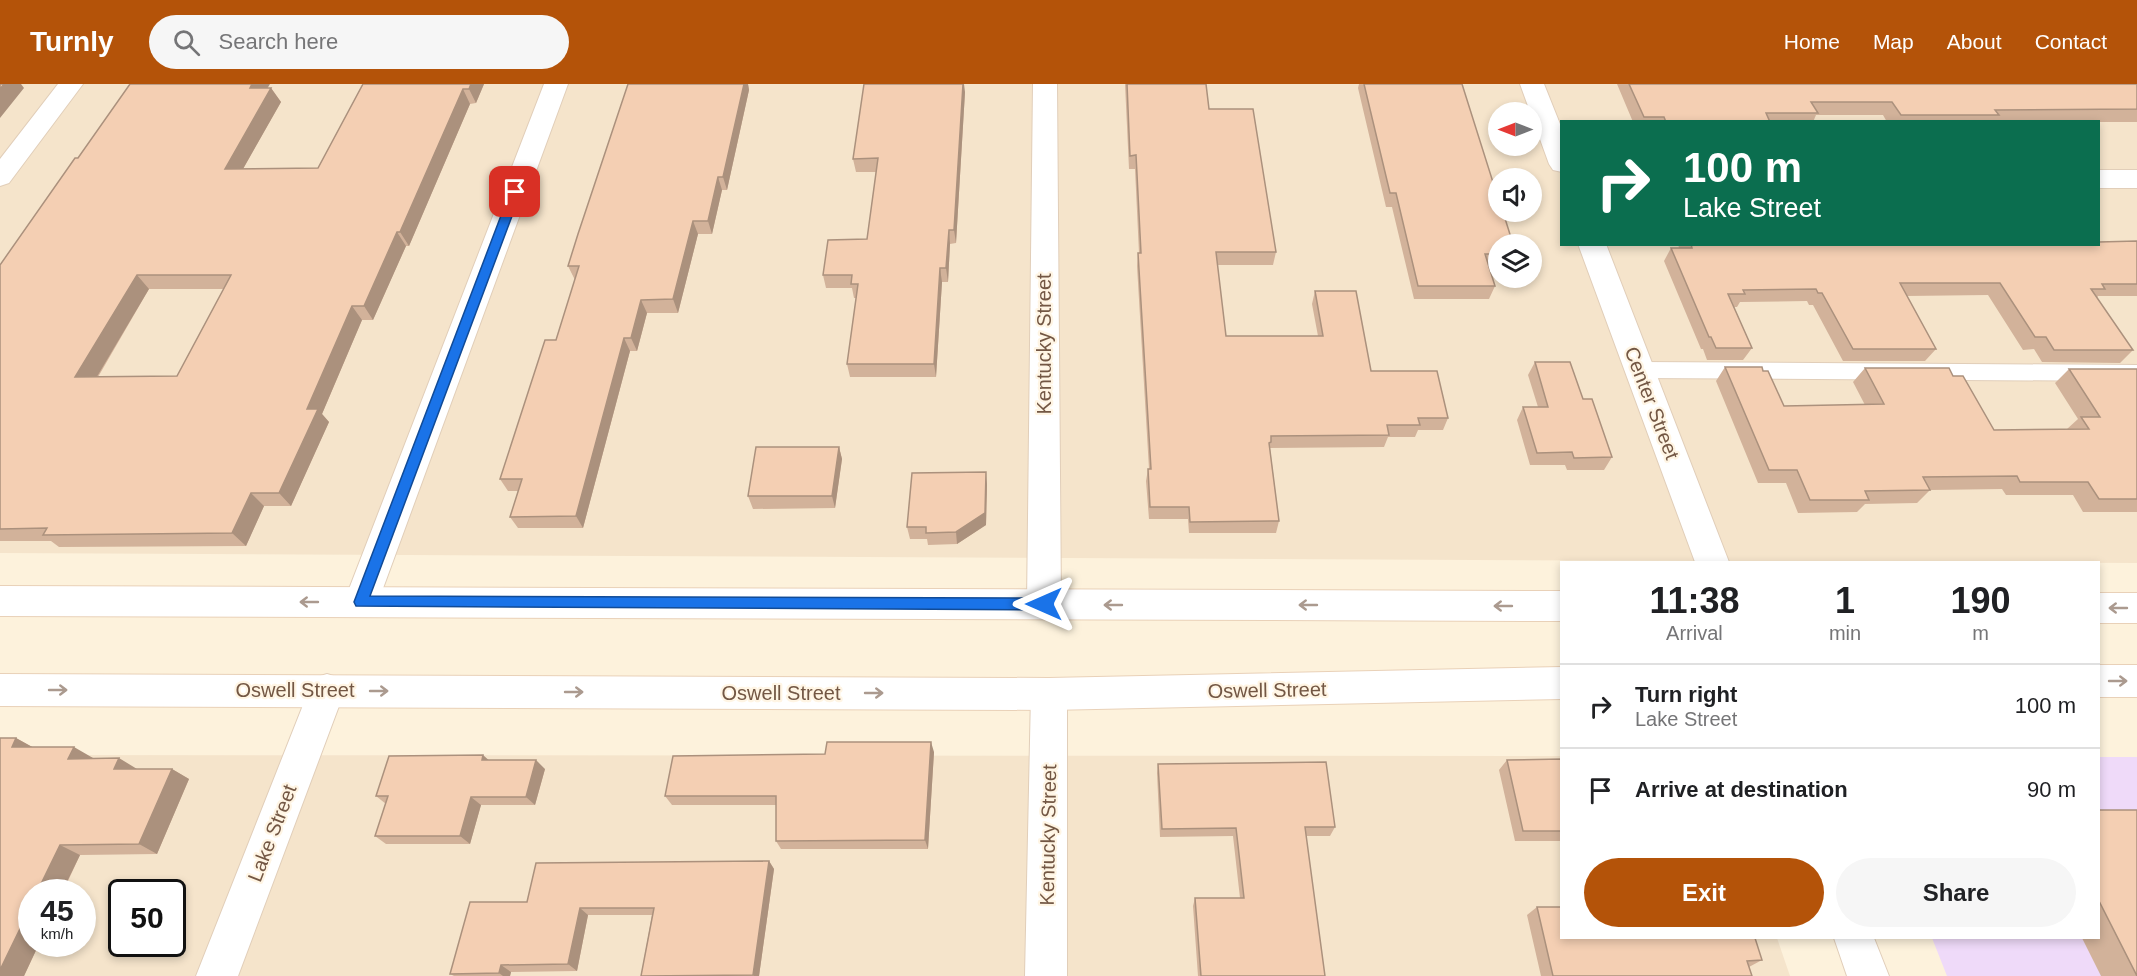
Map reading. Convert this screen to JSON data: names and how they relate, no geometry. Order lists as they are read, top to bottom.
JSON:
{
  "streets": {
    "street": [
      "Kentucky Street",
      "Center Street",
      "Oswell Street",
      "Lake Street"
    ]
  },
  "crossings": [
    ["Kentucky Street", "Oswell Street"],
    ["Oswell Street", "Lake Street"]
  ],
  "north": "left",
  "page": {
    "header": "Turnly",
    "search": "Search here",
    "nav": [
      "Home",
      "Map",
      "About",
      "Contact"
    ],
    "turn": ["100 m", "Lake Street"],
    "eta": [
      "11:38",
      "Arrival",
      "1",
      "min",
      "190",
      "m"
    ],
    "list": [
      {
        "name": "Turn right",
        "note": "Lake Street",
        "value": "100 m"
      },
      {
        "name": "Arrive at destination",
        "value": "90 m"
      }
    ],
    "buttons": ["Exit", "Share"],
    "speed": "45 km/h",
    "limit": "50"
  }
}
